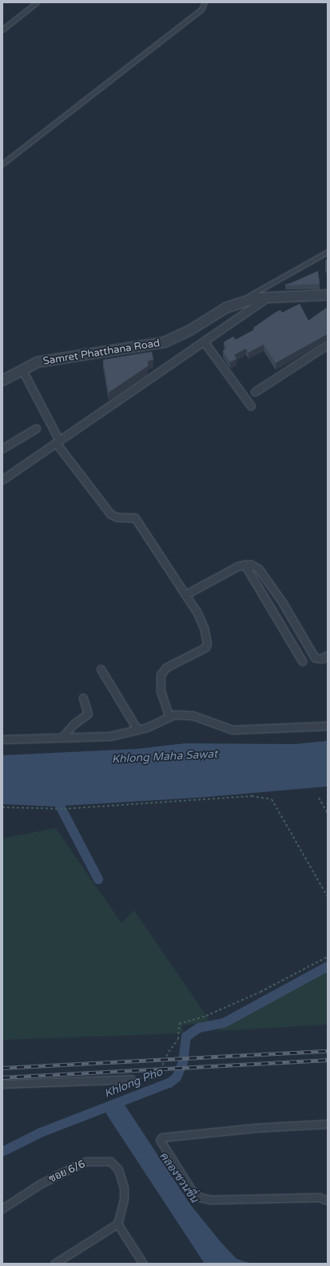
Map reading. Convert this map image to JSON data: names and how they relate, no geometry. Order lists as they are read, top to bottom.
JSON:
{
  "streets": {
    "street": ["Samret Phatthana Road", "ซอย 6/6"]
  },
  "water": ["Khlong Maha Sawat", "Khlong Pho", "คลองชวนชื่น"]
}
